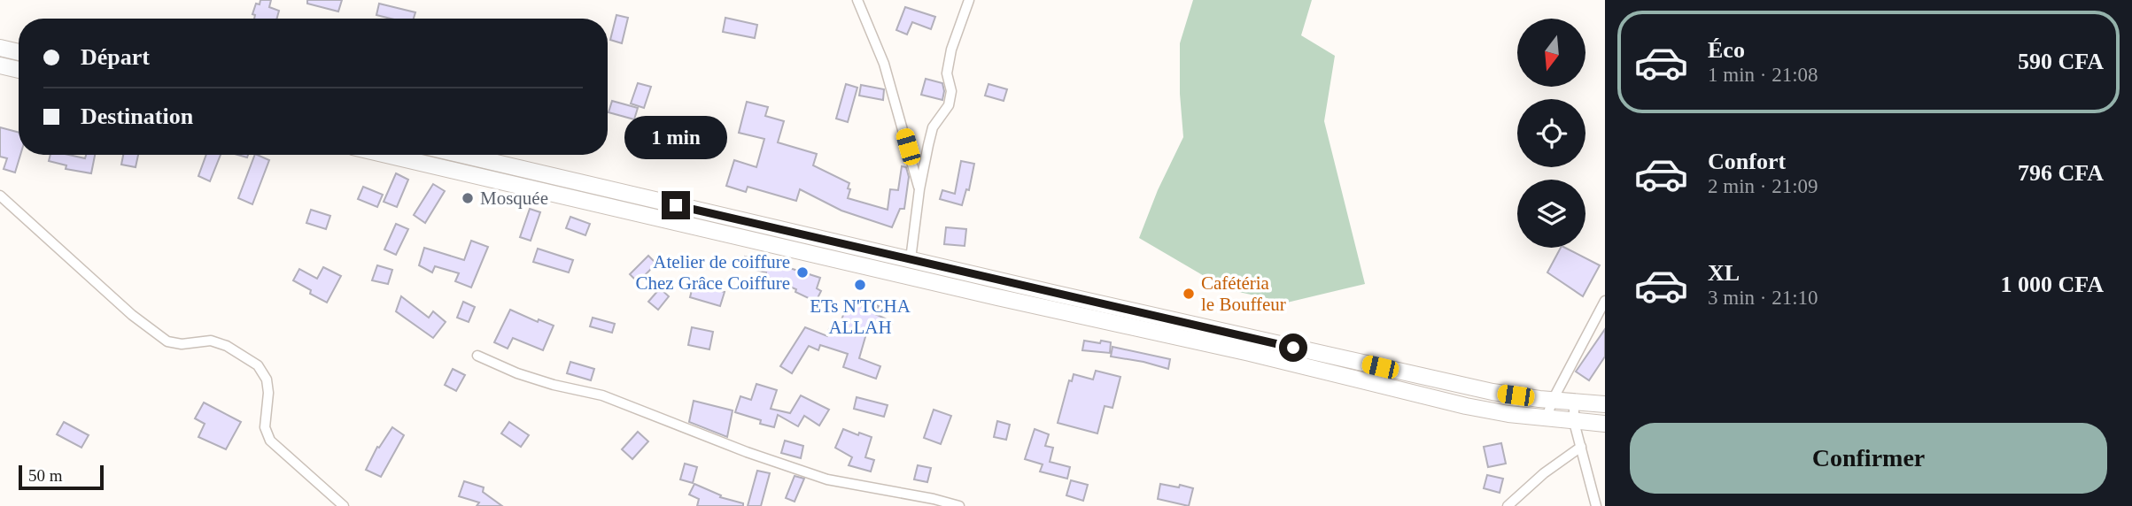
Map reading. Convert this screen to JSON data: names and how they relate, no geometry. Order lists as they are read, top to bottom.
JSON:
{
  "places": [
    "Mosquée",
    "Atelier de coiffure Chez Grâce Coiffure",
    "ETs N'TCHA ALLAH",
    "Cafétéria le Bouffeur"
  ],
  "scale_bar": "50 m",
  "north": "bottom",
  "page": {
    "list": [
      {
        "name": "Éco",
        "note": "1 min · 21:08",
        "value": "590 CFA"
      },
      {
        "name": "Confort",
        "note": "2 min · 21:09",
        "value": "796 CFA"
      },
      {
        "name": "XL",
        "note": "3 min · 21:10",
        "value": "1 000 CFA"
      }
    ],
    "banner": ["Départ", "Destination"],
    "bubble": "1 min",
    "buttons": "Confirmer",
    "scale": "50 m"
  }
}
